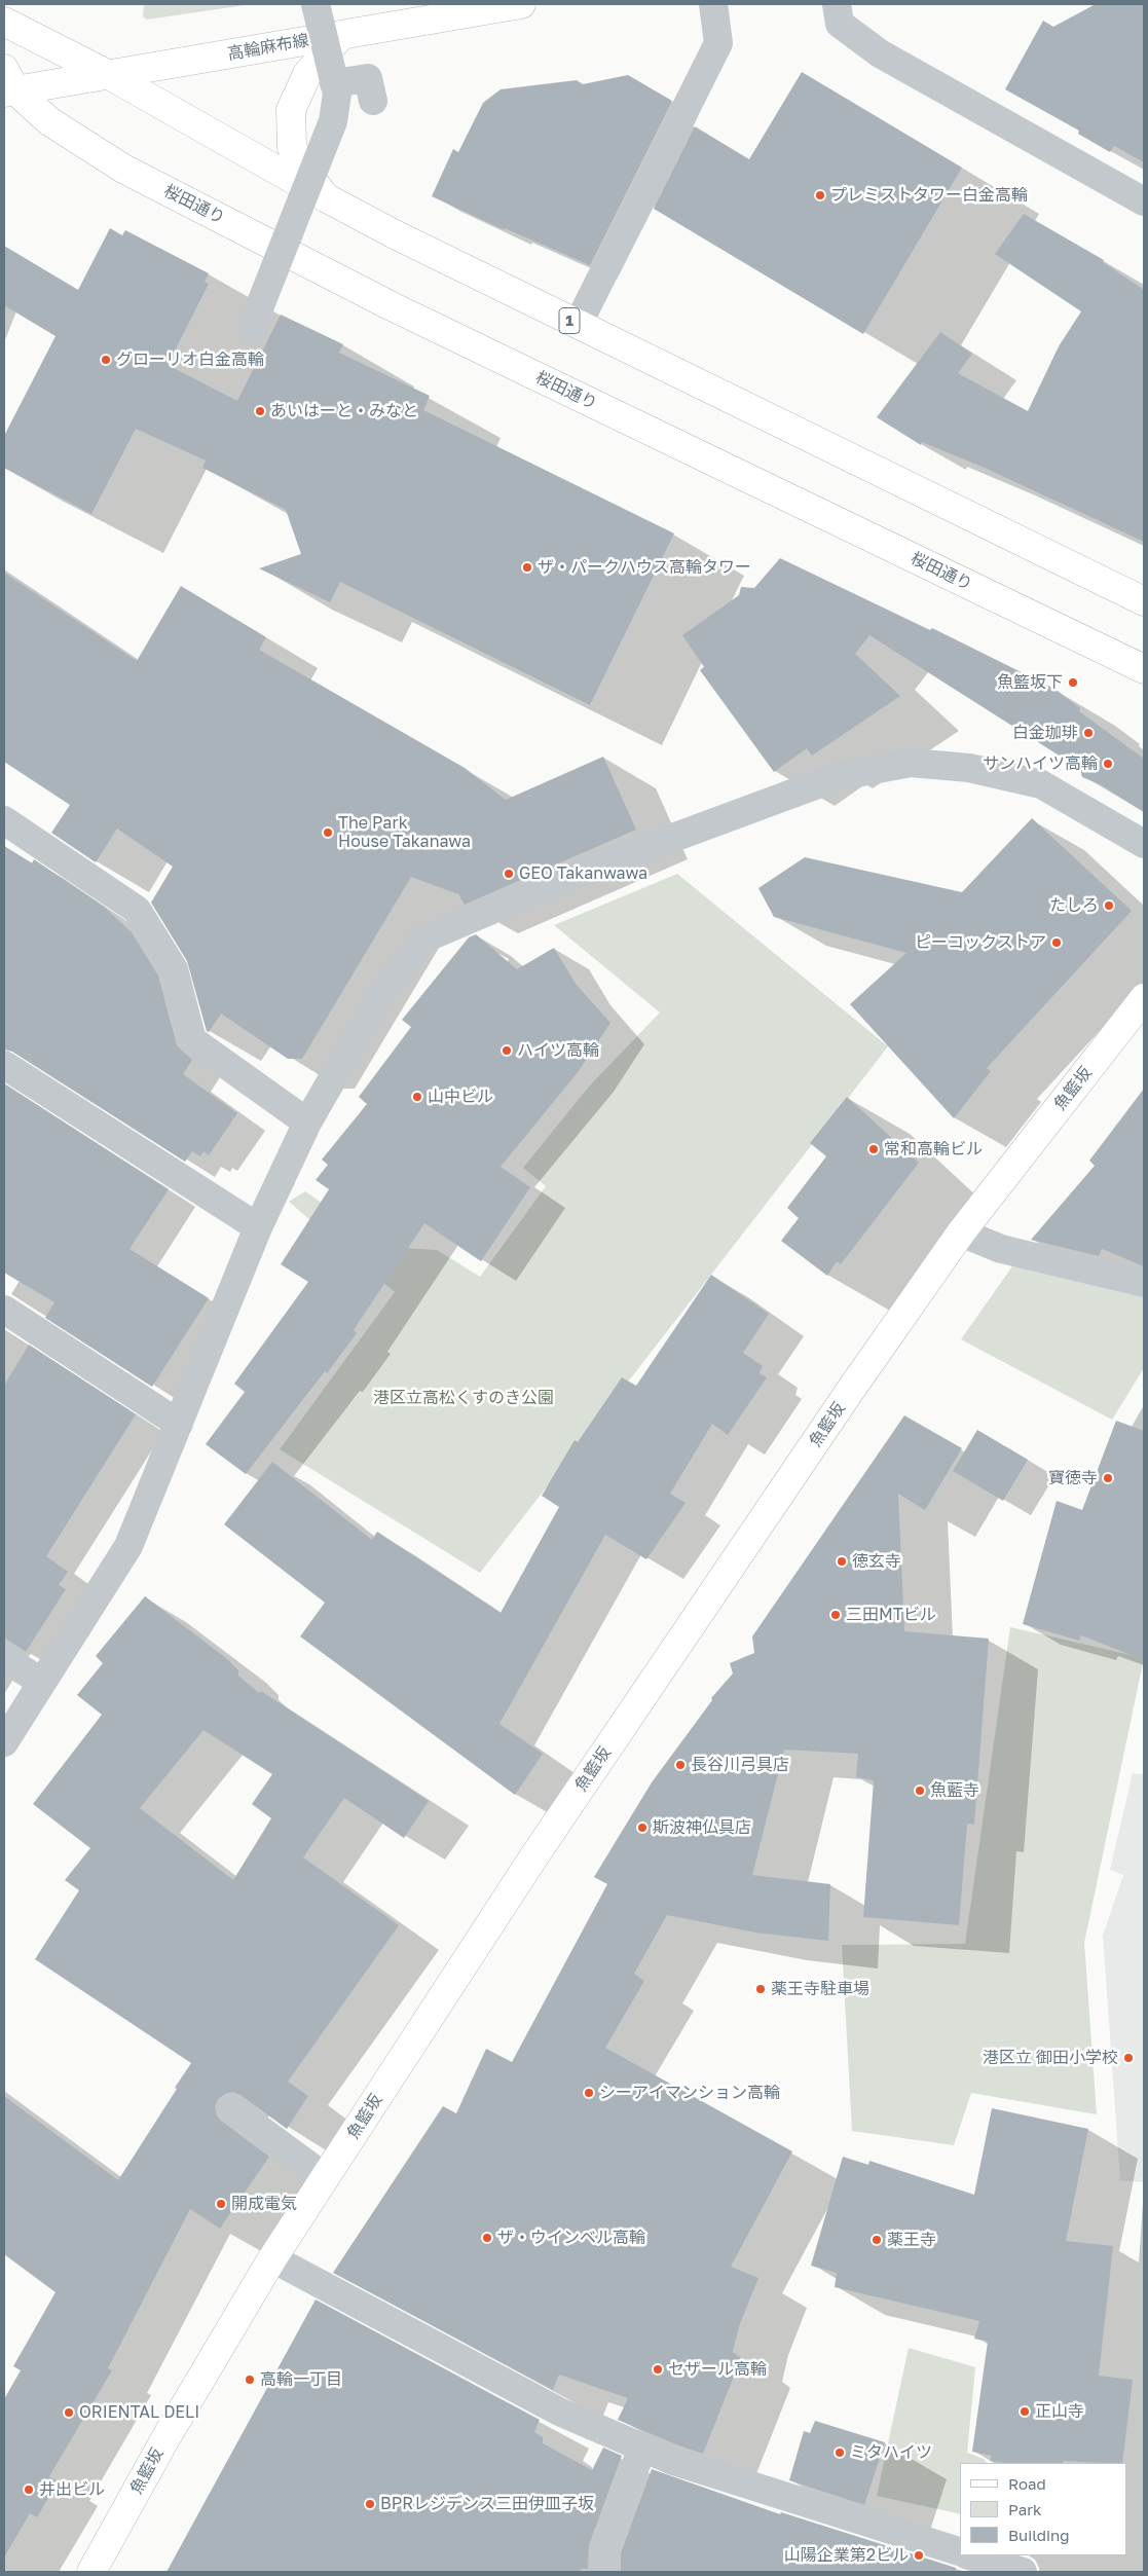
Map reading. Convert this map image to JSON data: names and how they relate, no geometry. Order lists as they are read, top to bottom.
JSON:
{
  "streets": {
    "main road": [
      "高輪麻布線",
      "桜田通り",
      "1",
      "魚籃坂"
    ]
  },
  "crossings": [
    ["高輪麻布線", "桜田通り"],
    ["高輪麻布線", "1"]
  ],
  "parks": ["港区立高松くすのき公園"],
  "places": [
    "プレミストタワー白金高輪",
    "グローリオ白金高輪",
    "あいはーと・みなと",
    "ザ・パークハウス高輪タワー",
    "魚籃坂下",
    "白金珈琲",
    "サンハイツ高輪",
    "The Park House Takanawa",
    "GEO Takanwawa",
    "たしろ",
    "ピーコックストア",
    "ハイツ高輪",
    "山中ビル",
    "常和高輪ビル",
    "寶徳寺",
    "徳玄寺",
    "三田MTビル",
    "長谷川弓具店",
    "魚藍寺",
    "斯波神仏具店",
    "薬王寺駐車場",
    "港区立 御田小学校",
    "シーアイマンション高輪",
    "開成電気",
    "ザ・ウインベル高輪",
    "薬王寺",
    "セザール高輪",
    "高輪一丁目",
    "正山寺",
    "ORIENTAL DELI",
    "ミタハイツ",
    "井出ビル",
    "BPRレジデンス三田伊皿子坂",
    "山陽企業第2ビル"
  ],
  "legend": ["Road", "Park", "Building"]
}
